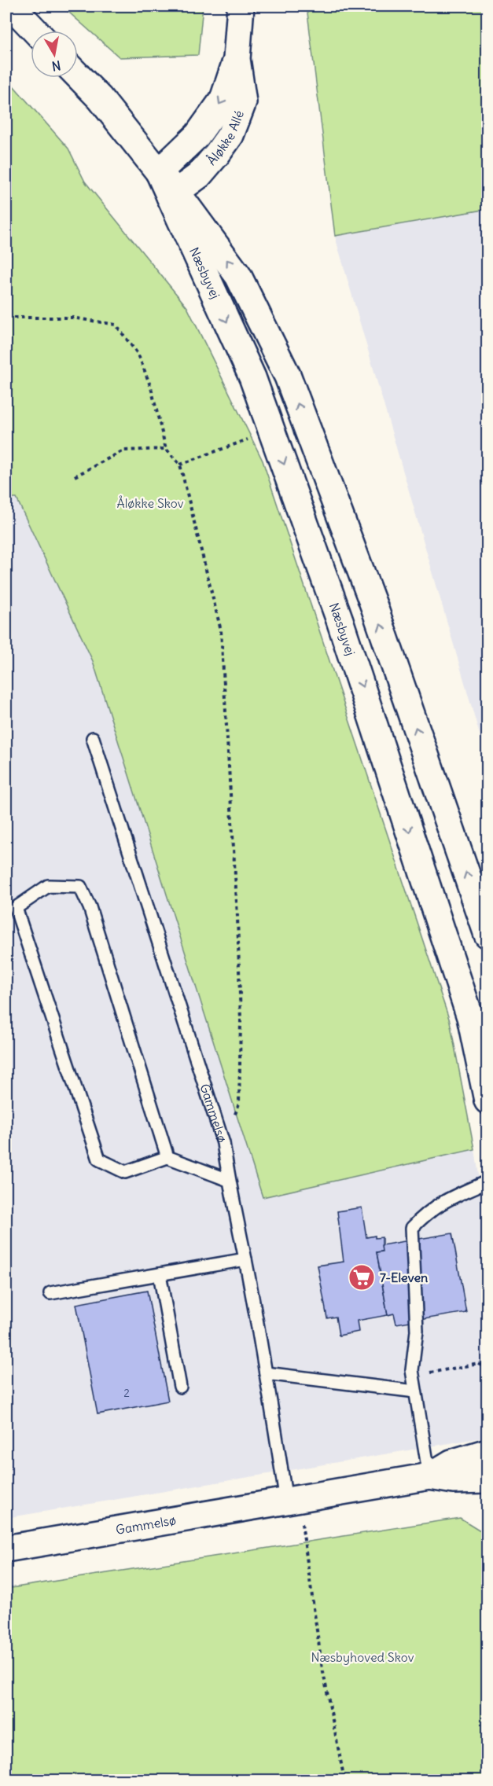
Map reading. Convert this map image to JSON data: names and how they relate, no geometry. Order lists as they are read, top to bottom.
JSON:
{
  "streets": {
    "street": ["Åløkke Allé", "Næsbyvej", "Gammelsø"]
  },
  "crossings": [
    ["Åløkke Allé", "Næsbyvej"]
  ],
  "parks": ["Åløkke Skov", "Næsbyhoved Skov"],
  "places": {
    "supermarket": ["7-Eleven"]
  },
  "house_numbers": ["2"],
  "north": "bottom"
}
